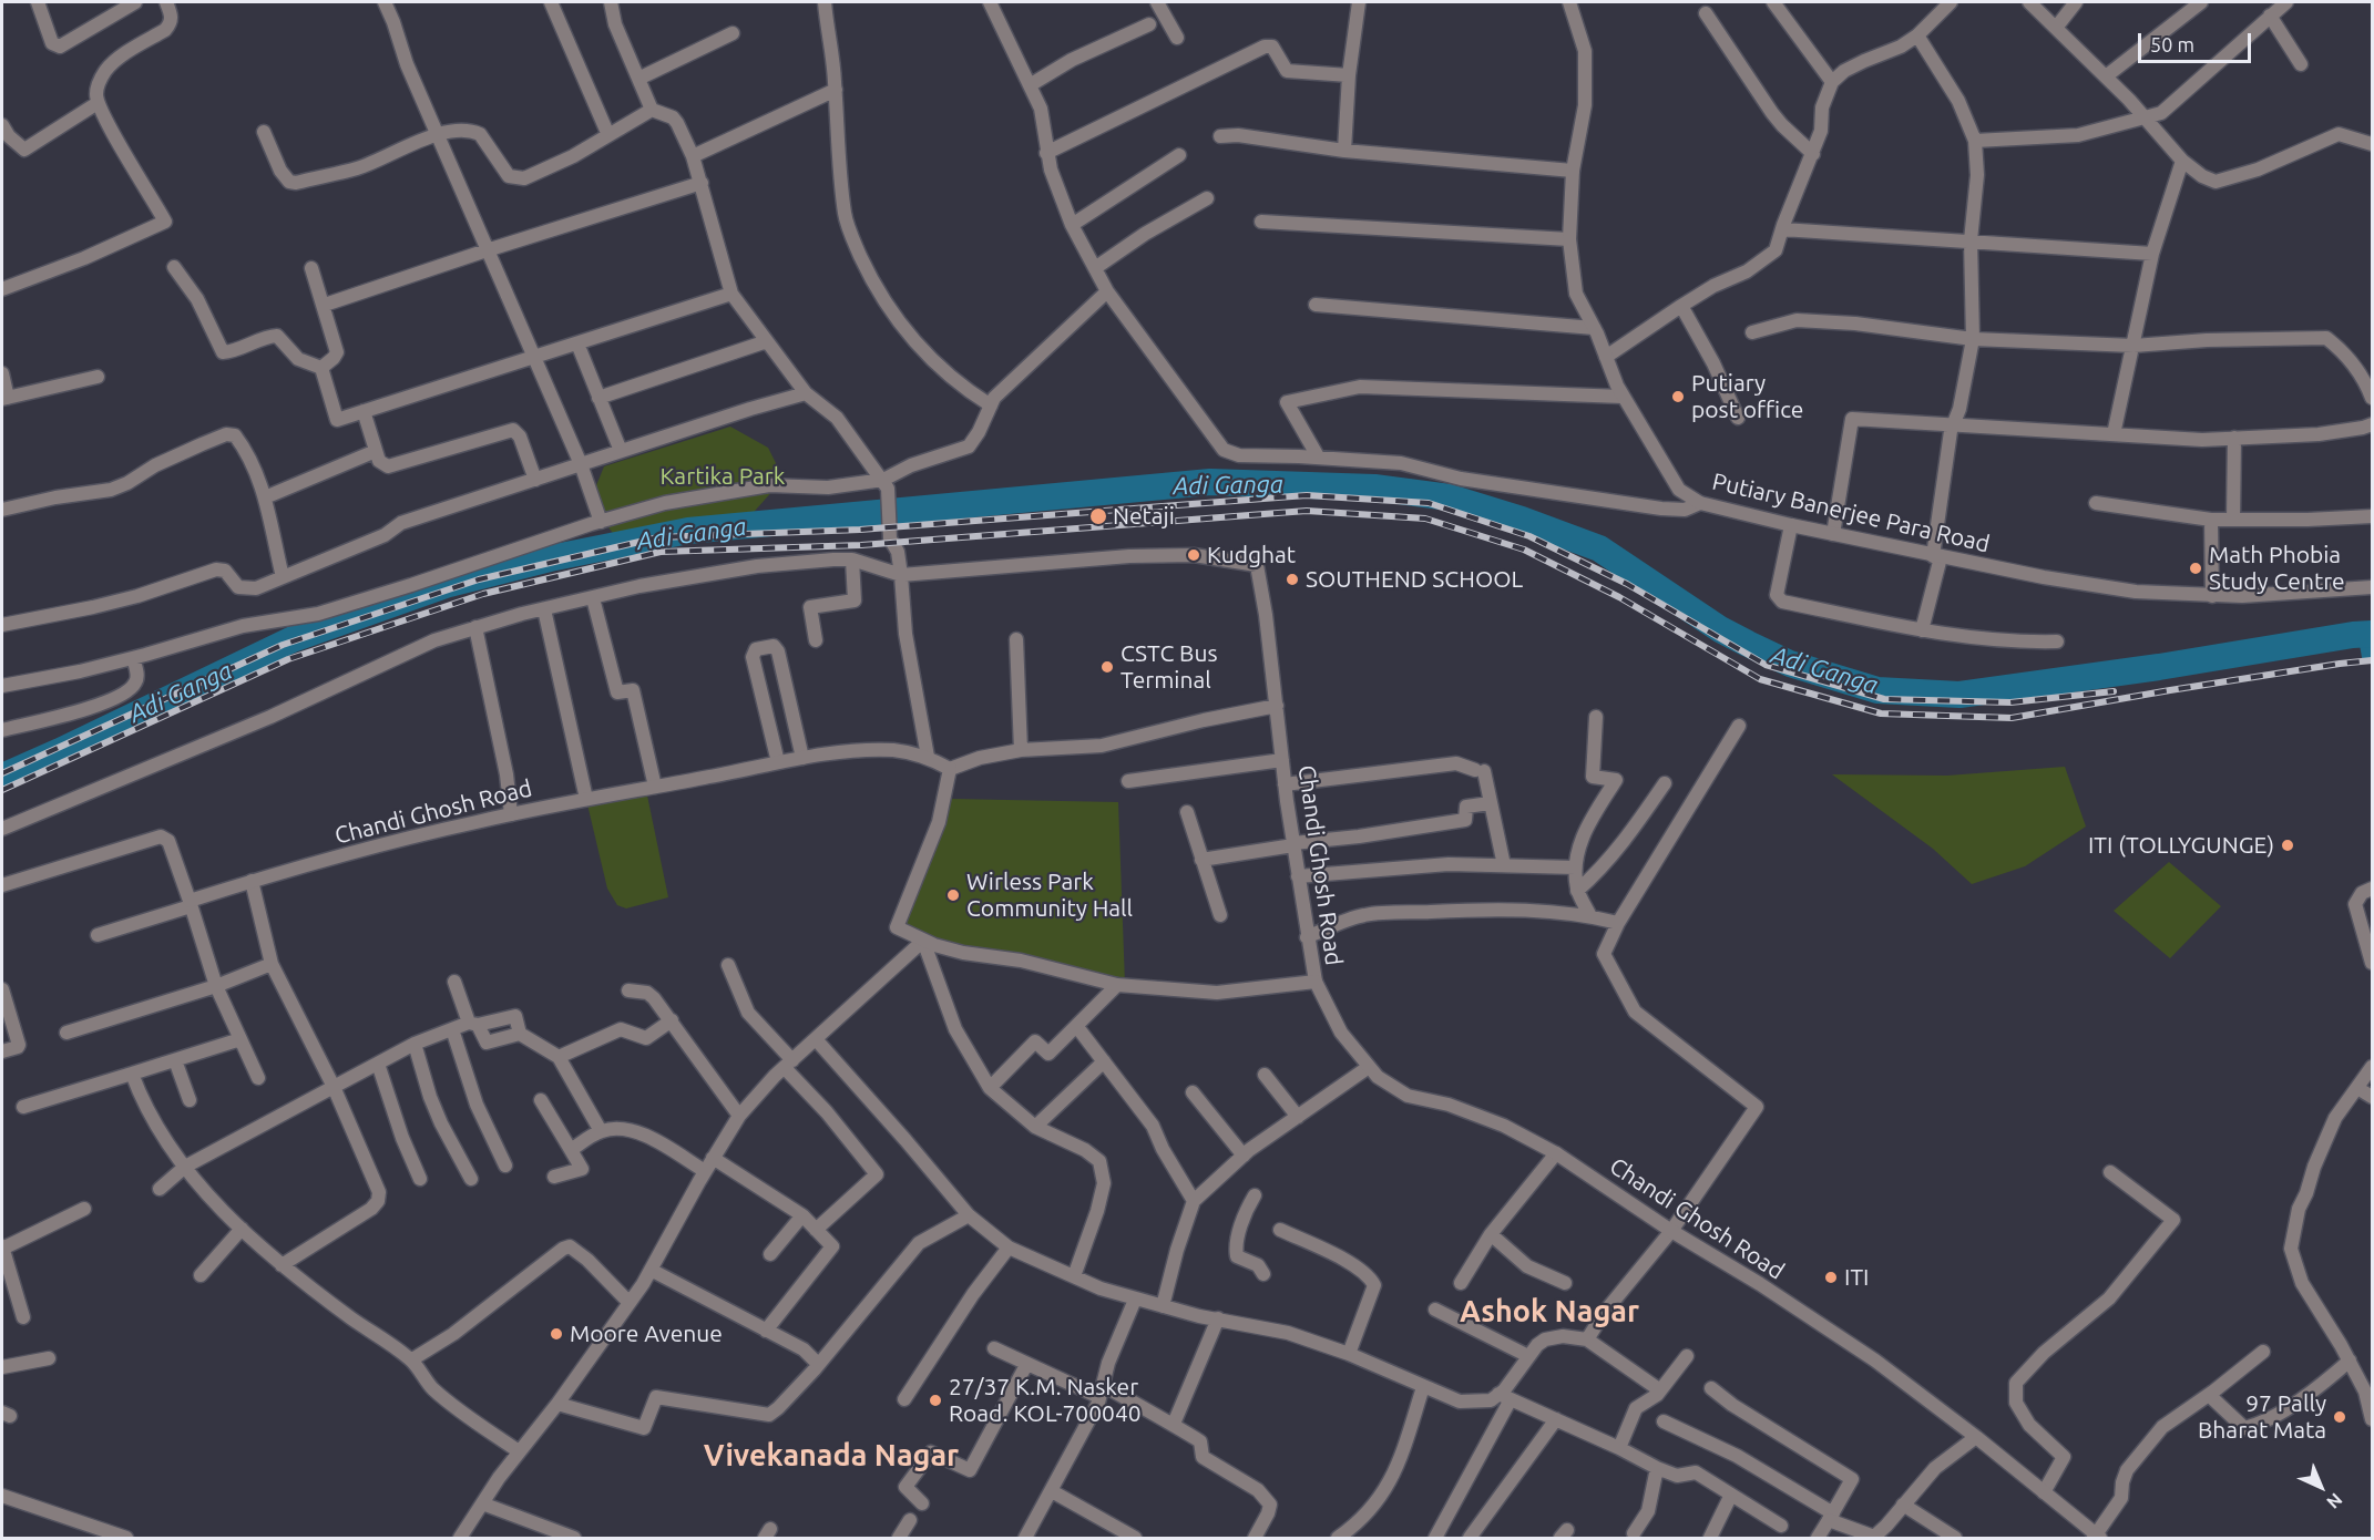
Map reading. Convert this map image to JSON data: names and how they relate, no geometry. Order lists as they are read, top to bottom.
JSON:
{
  "streets": {
    "street": ["Putiary Banerjee Para Road", "Chandi Ghosh Road"]
  },
  "districts": ["Ashok Nagar", "Vivekanada Nagar"],
  "water": ["Adi Ganga"],
  "parks": ["Kartika Park"],
  "places": [
    "Putiary post office",
    "Netaji",
    "Kudghat",
    "Math Phobia Study Centre",
    "SOUTHEND SCHOOL",
    "CSTC Bus Terminal",
    "ITI (TOLLYGUNGE)",
    "Wirless Park Community Hall",
    "ITI",
    "Moore Avenue",
    "27/37 K.M. Nasker Road. KOL-700040",
    "97 Pally Bharat Mata"
  ],
  "scale_bar": "50 m",
  "north": "bottom right"
}
